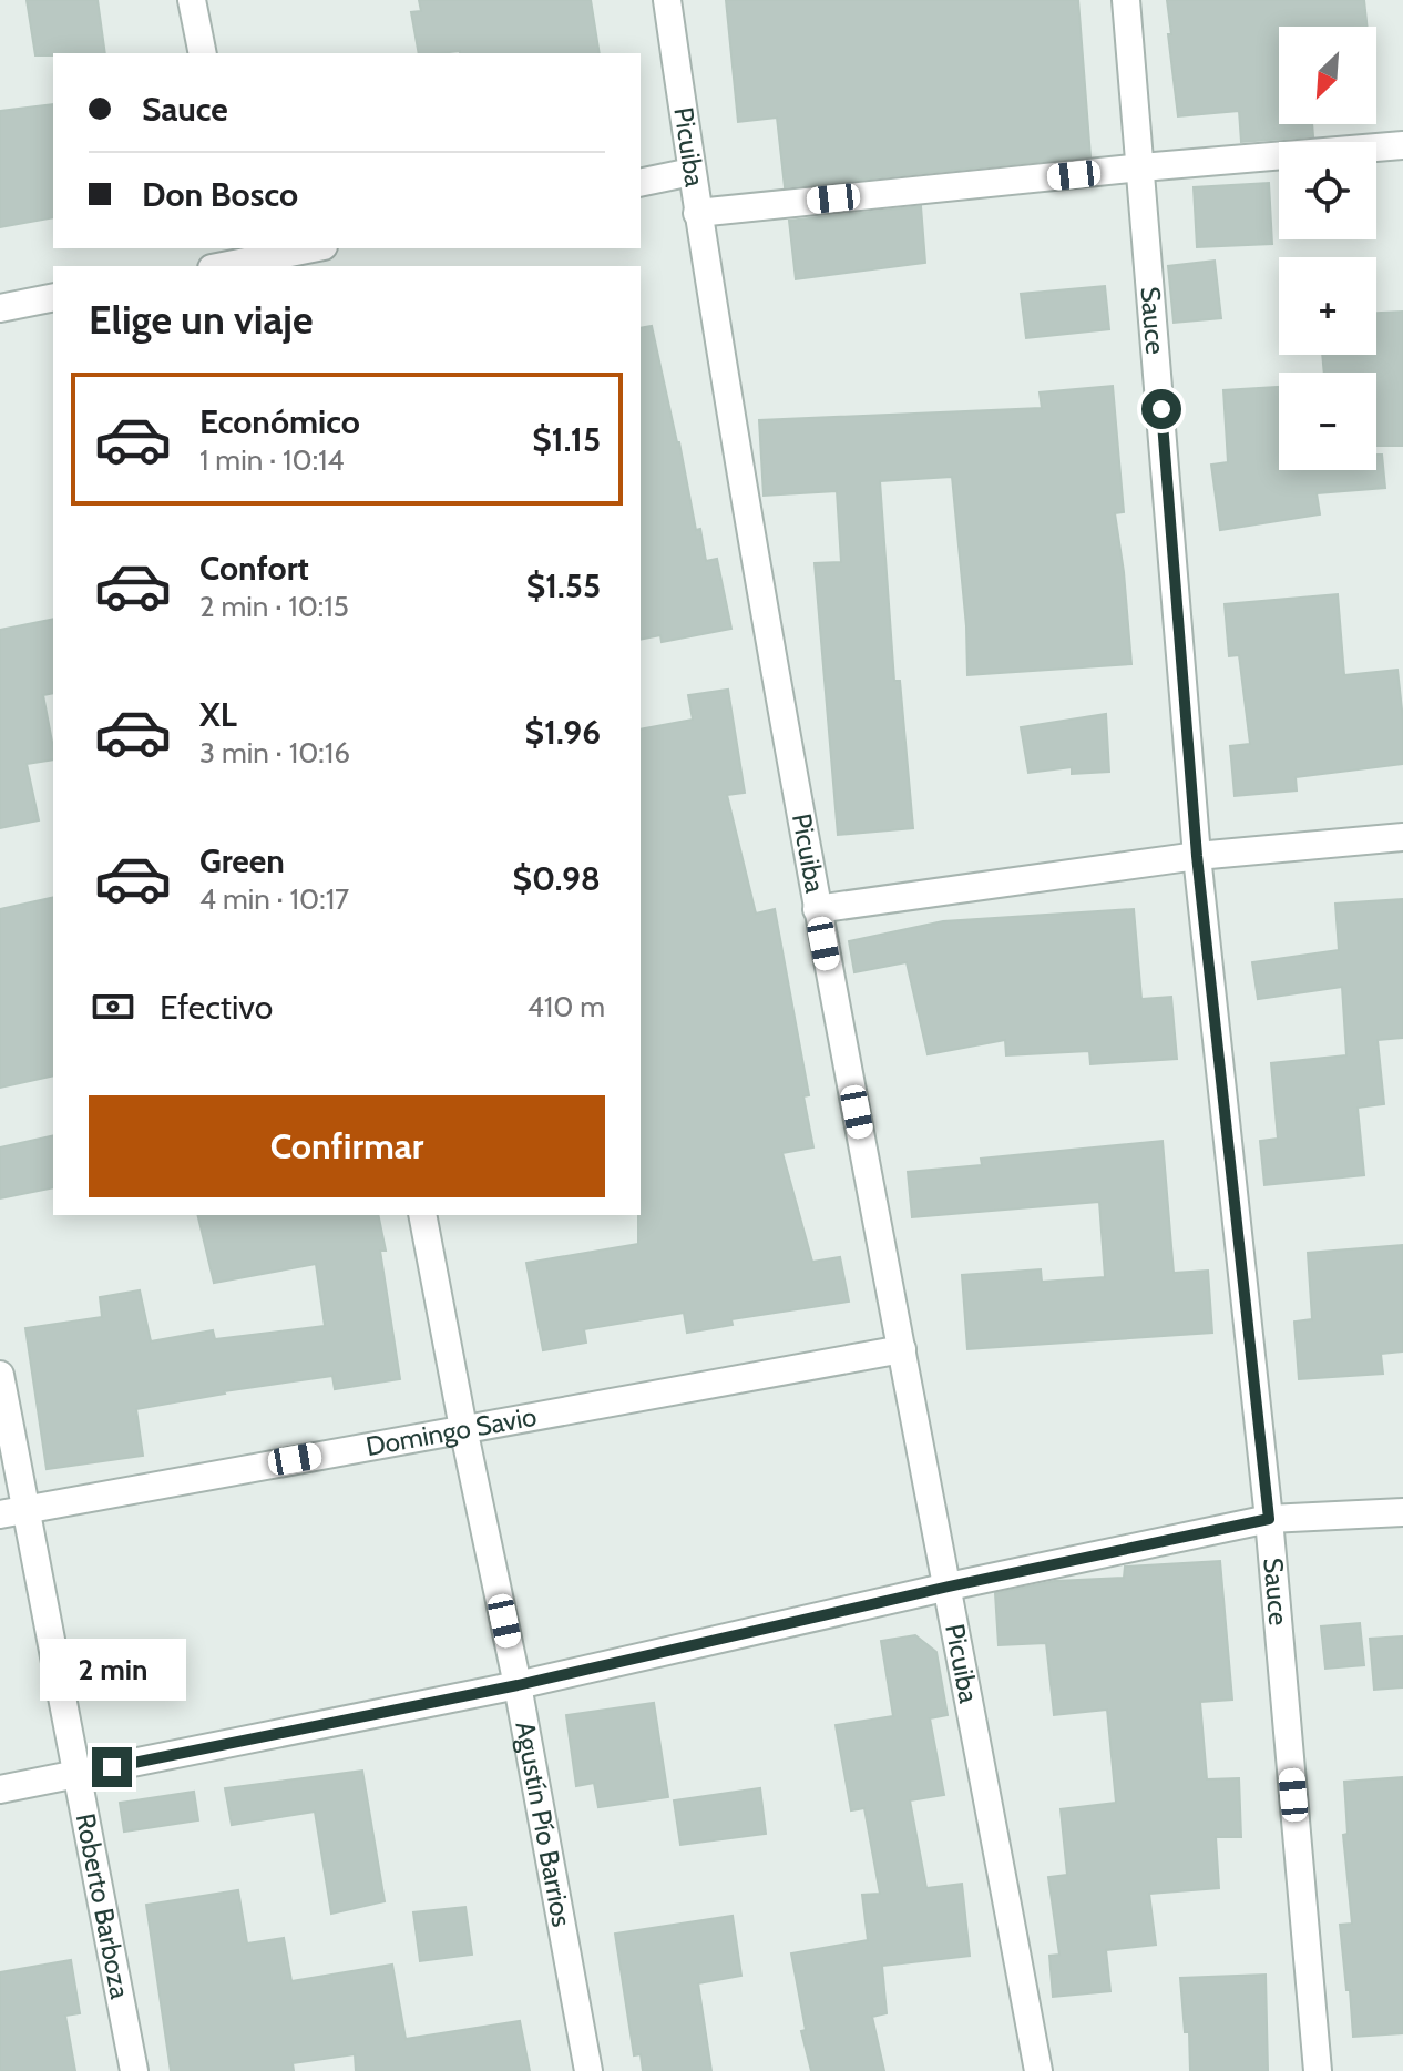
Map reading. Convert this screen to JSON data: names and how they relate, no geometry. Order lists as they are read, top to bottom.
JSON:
{
  "streets": {
    "street": [
      "Picuiba",
      "Sauce",
      "Domingo Savio",
      "Agustín Pío Barrios",
      "Roberto Barboza"
    ]
  },
  "crossings": [
    ["Picuiba", "Domingo Savio"],
    ["Domingo Savio", "Agustín Pío Barrios"],
    ["Domingo Savio", "Roberto Barboza"]
  ],
  "north": "bottom left",
  "page": {
    "map_buttons": ["+", "−"],
    "banner": ["Sauce", "Don Bosco"],
    "heading": "Elige un viaje",
    "list": [
      {
        "name": "Económico",
        "note": "1 min · 10:14",
        "value": "$1.15"
      },
      {
        "name": "Confort",
        "note": "2 min · 10:15",
        "value": "$1.55"
      },
      {
        "name": "XL",
        "note": "3 min · 10:16",
        "value": "$1.96"
      },
      {
        "name": "Green",
        "note": "4 min · 10:17",
        "value": "$0.98"
      }
    ],
    "pay": ["Efectivo", "410 m"],
    "buttons": "Confirmar",
    "bubble": "2 min"
  }
}
